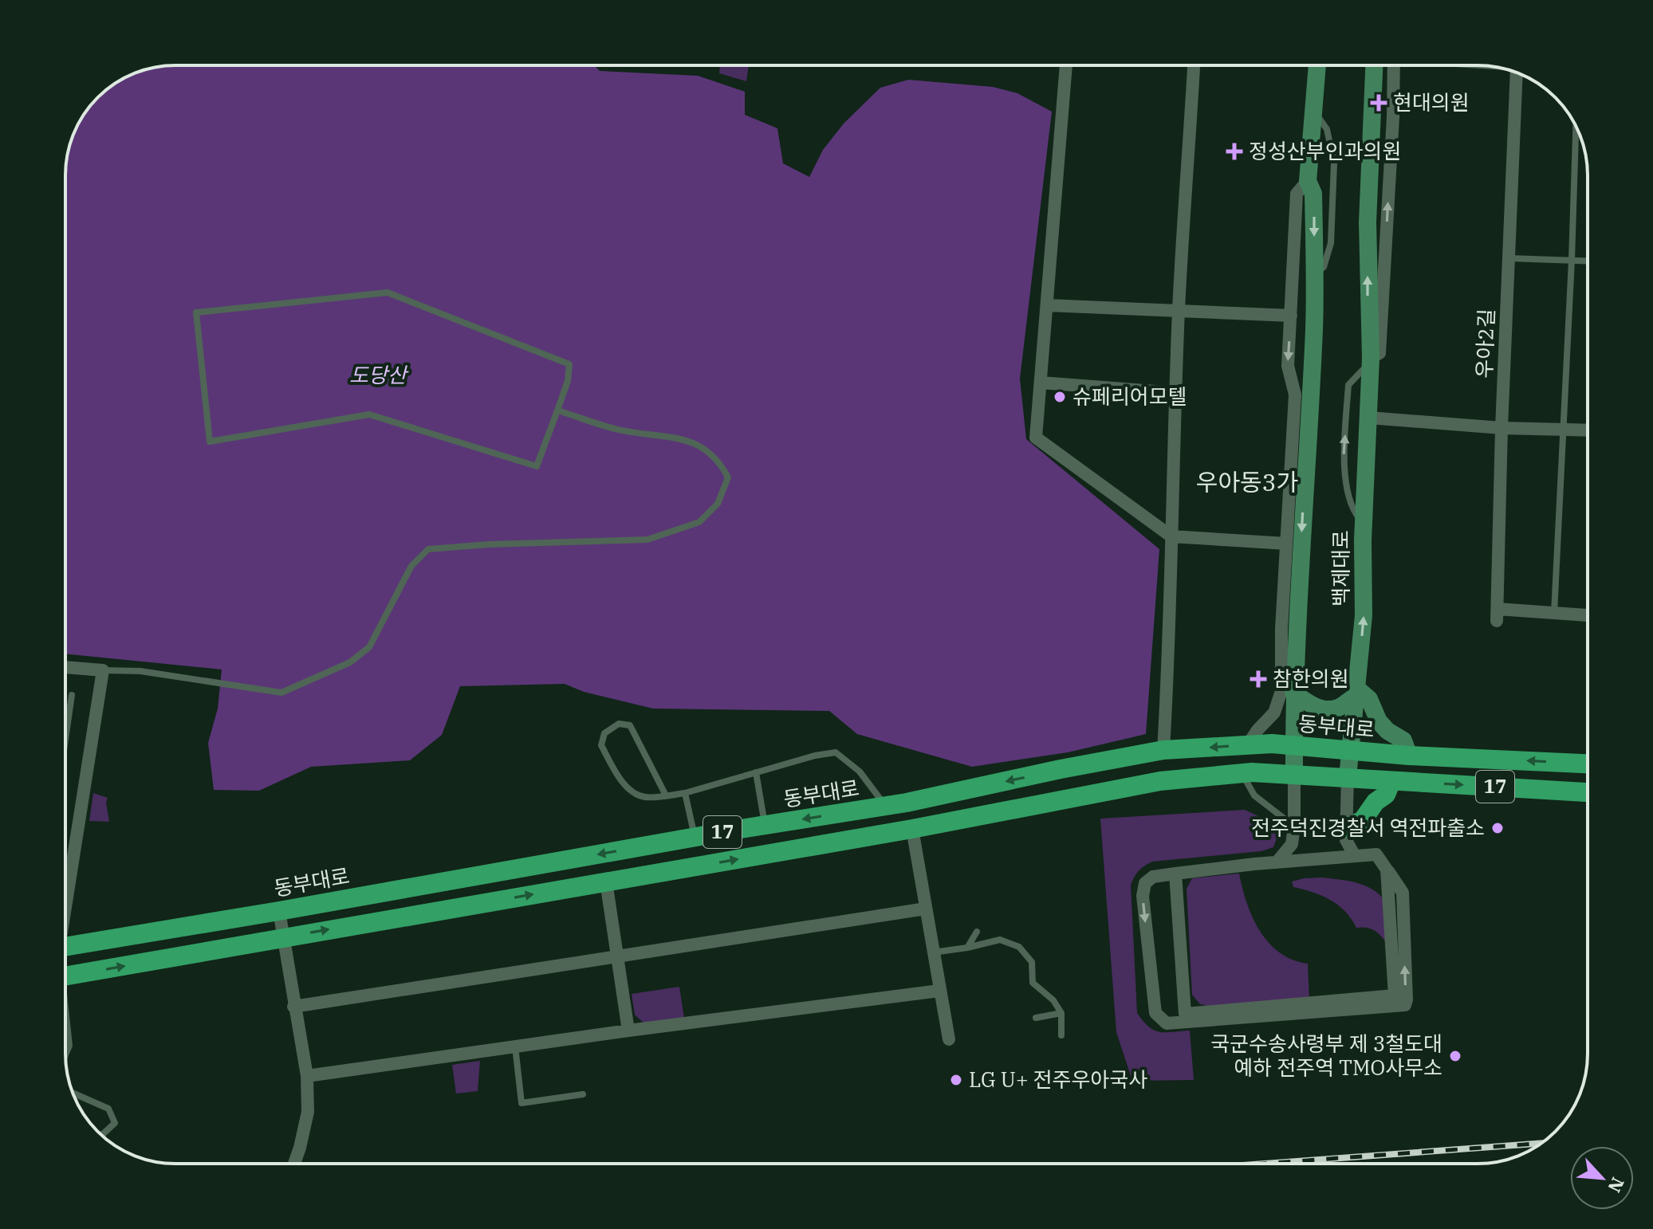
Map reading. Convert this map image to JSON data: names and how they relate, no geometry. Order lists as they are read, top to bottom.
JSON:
{
  "streets": {
    "main road": ["동부대로", "17"],
    "street": ["우아2길", "백제대로"]
  },
  "crossings": [
    ["백제대로", "동부대로"],
    ["백제대로", "17"]
  ],
  "districts": ["우아동3가"],
  "parks": ["도당산"],
  "places": {
    "health": ["현대의원", "정성산부인과의원", "참한의원"],
    "other": [
      "슈페리어모텔",
      "전주덕진경찰서 역전파출소",
      "국군수송사령부 제 3철도대 예하 전주역 TMO사무소",
      "LG U+ 전주우아국사"
    ]
  },
  "north": "bottom right"
}
